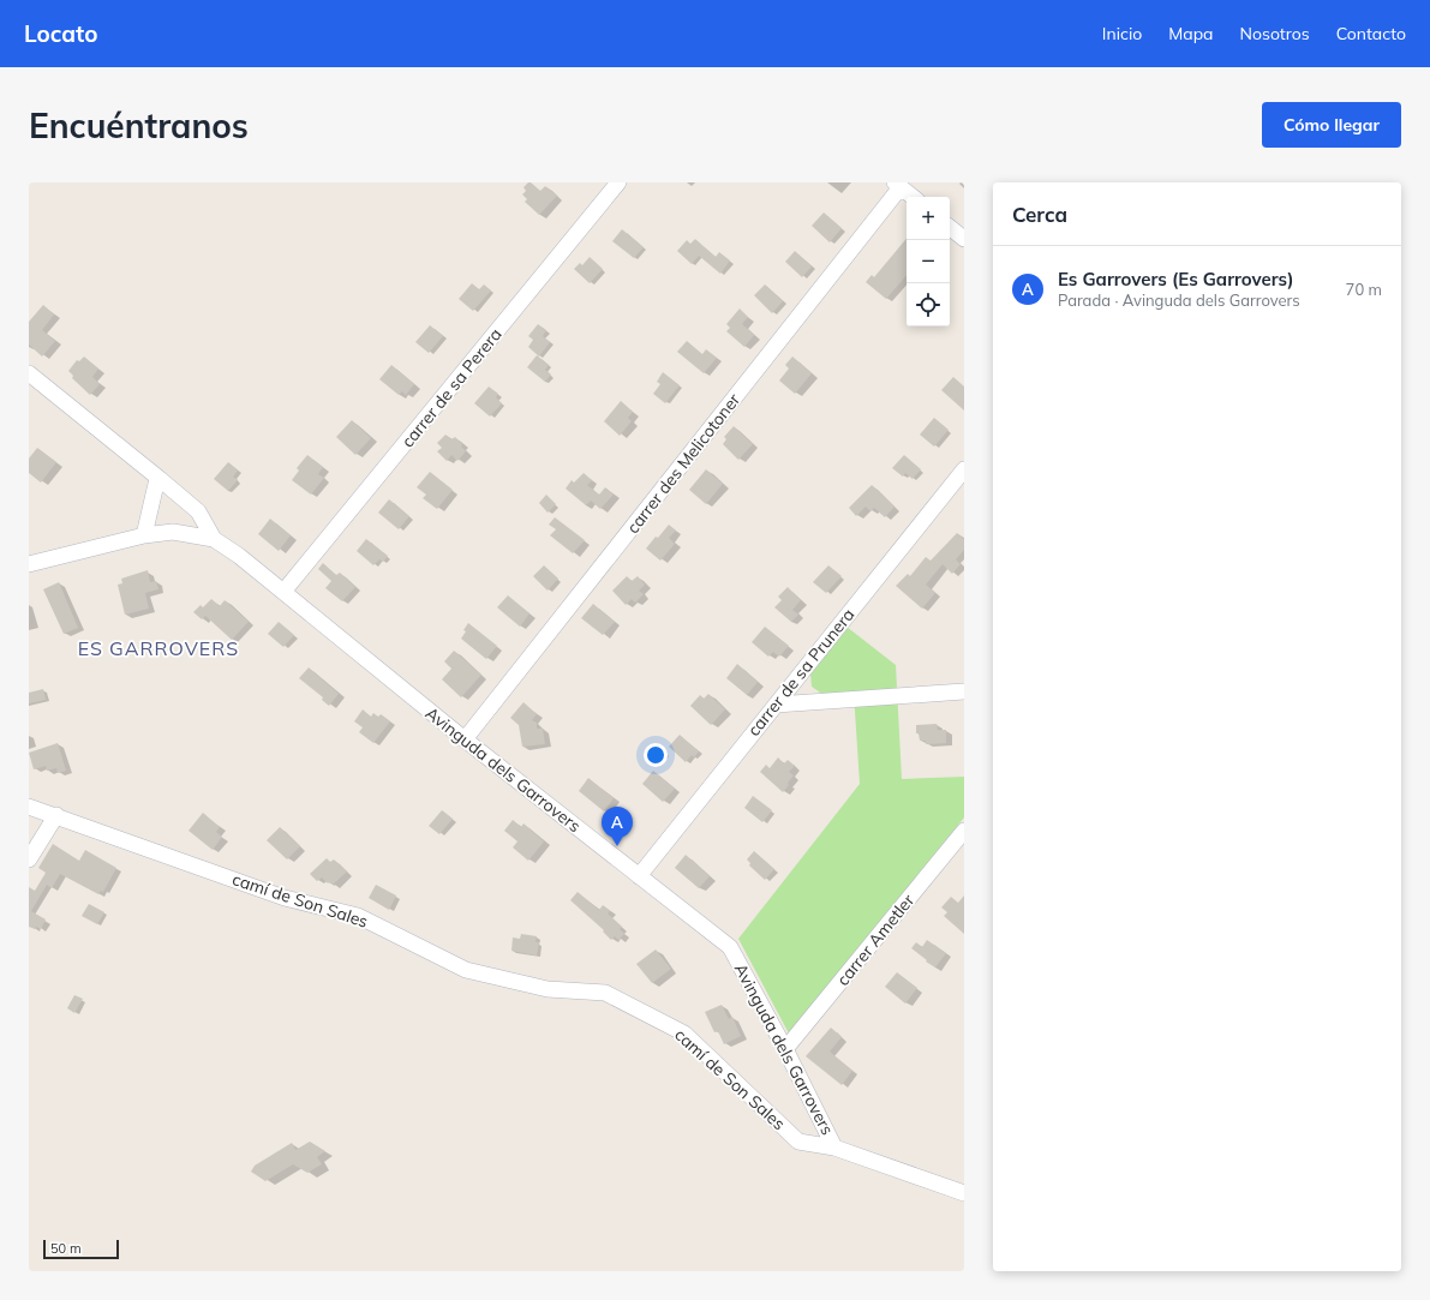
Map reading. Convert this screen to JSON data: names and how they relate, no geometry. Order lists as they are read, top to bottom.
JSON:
{
  "streets": {
    "street": [
      "carrer de sa Perera",
      "carrer des Melicotoner",
      "carrer de sa Prunera",
      "Avinguda dels Garrovers",
      "camí de Son Sales",
      "carrer Ametler"
    ]
  },
  "crossings": [
    ["carrer de sa Perera", "Avinguda dels Garrovers"],
    ["carrer des Melicotoner", "Avinguda dels Garrovers"],
    ["carrer de sa Prunera", "Avinguda dels Garrovers"],
    ["Avinguda dels Garrovers", "camí de Son Sales"],
    ["Avinguda dels Garrovers", "carrer Ametler"]
  ],
  "districts": ["ES GARROVERS"],
  "scale_bar": "50 m",
  "page": {
    "header": "Locato",
    "nav": [
      "Inicio",
      "Mapa",
      "Nosotros",
      "Contacto"
    ],
    "buttons": "Cómo llegar",
    "title": "Encuéntranos",
    "heading": "Cerca",
    "map_buttons": ["+", "−"],
    "list": [
      {
        "mark": "A",
        "name": "Es Garrovers (Es Garrovers)",
        "note": "Parada · Avinguda dels Garrovers",
        "value": "70 m"
      }
    ],
    "pins": "A",
    "scale": "50 m"
  }
}
